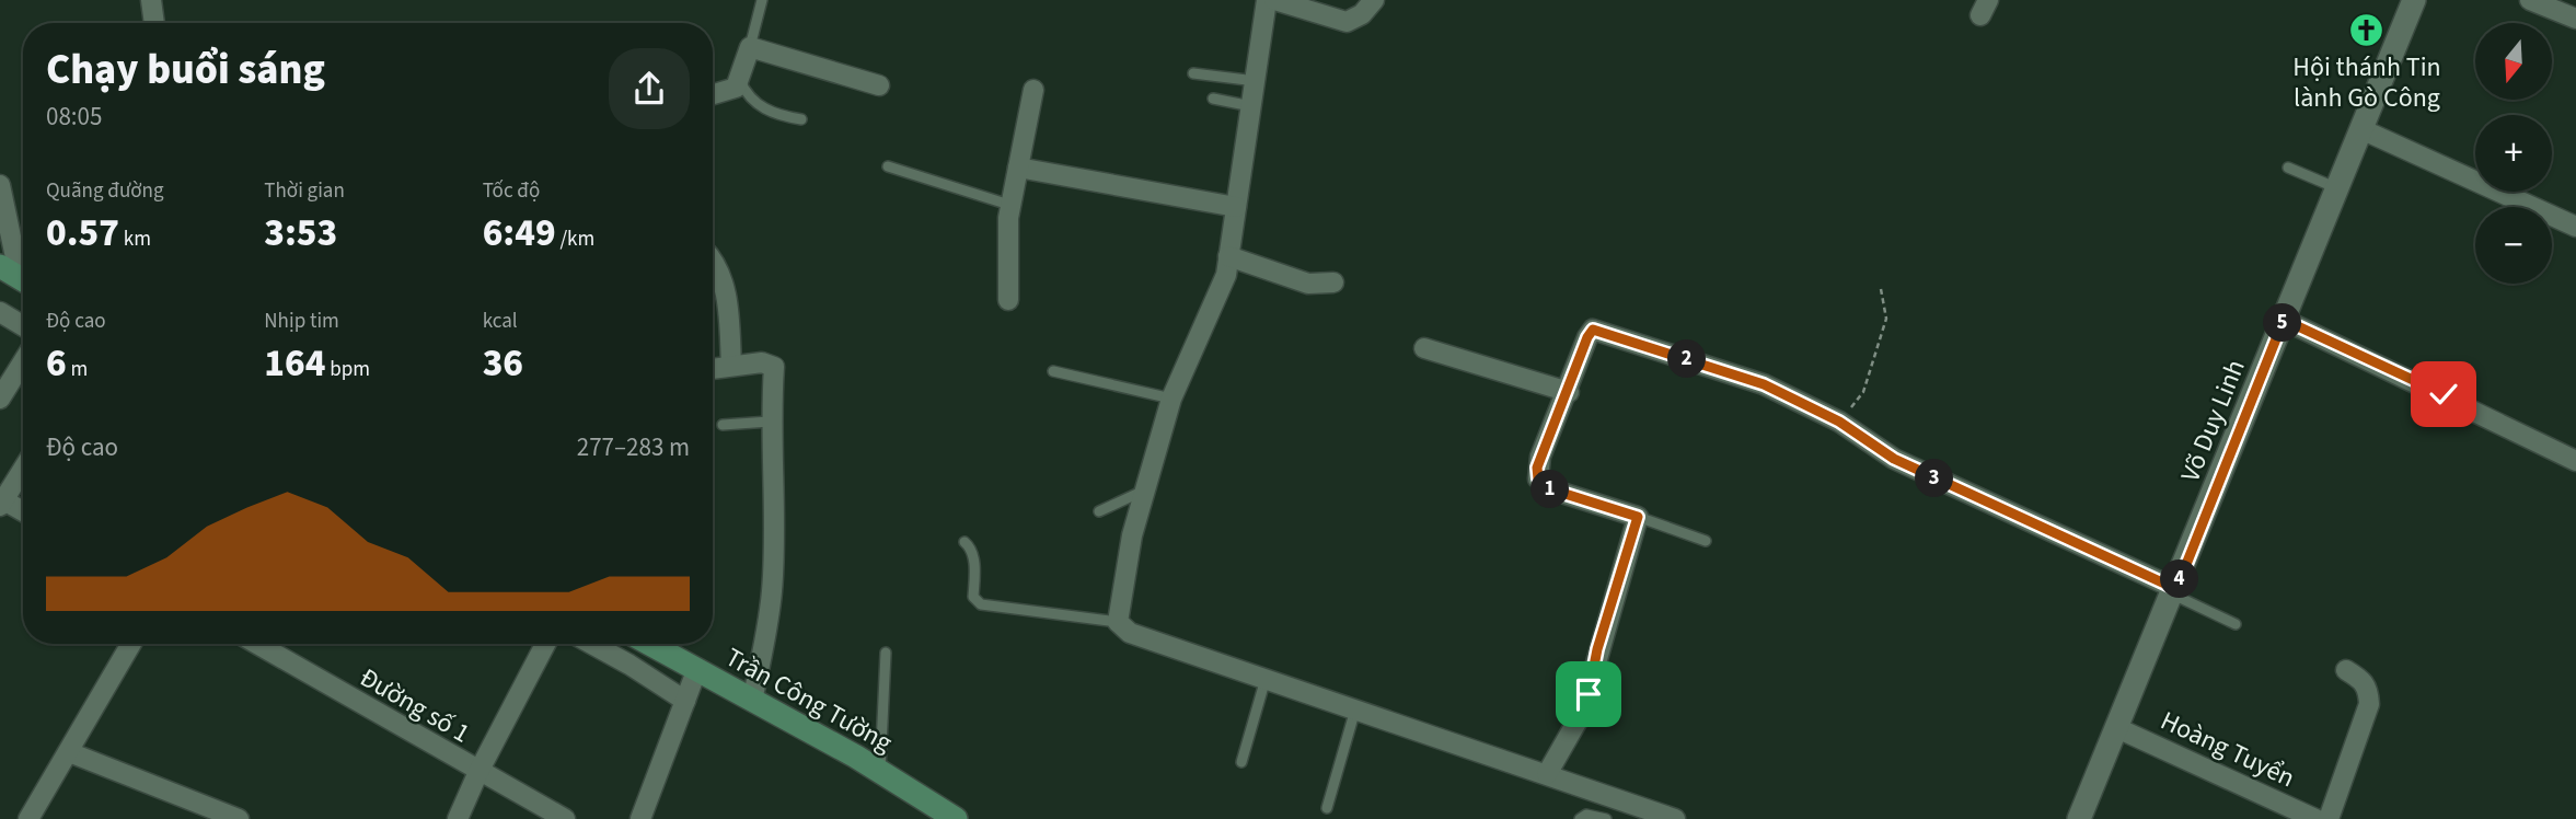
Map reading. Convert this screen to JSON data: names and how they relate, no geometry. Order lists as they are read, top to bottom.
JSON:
{
  "streets": {
    "main road": ["Trần Công Tường"],
    "street": ["Võ Duy Linh", "Đường số 1", "Hoàng Tuyển"]
  },
  "crossings": [
    ["Võ Duy Linh", "Hoàng Tuyển"]
  ],
  "places": {
    "church": ["Hội thánh Tin lành Gò Công"]
  },
  "north": "bottom",
  "page": {
    "map_buttons": ["+", "−"],
    "heading": ["Chạy buổi sáng", "08:05"],
    "stats": [
      ["Quãng đường", "0.57 km"],
      ["Thời gian", "3:53"],
      ["Tốc độ", "6:49 /km"],
      ["Độ cao", "6 m"],
      ["Nhịp tim", "164 bpm"],
      ["kcal", "36"]
    ],
    "pins": [
      "5",
      "2",
      "3",
      "1",
      "4"
    ],
    "chart": ["Độ cao", "277–283 m"]
  }
}
